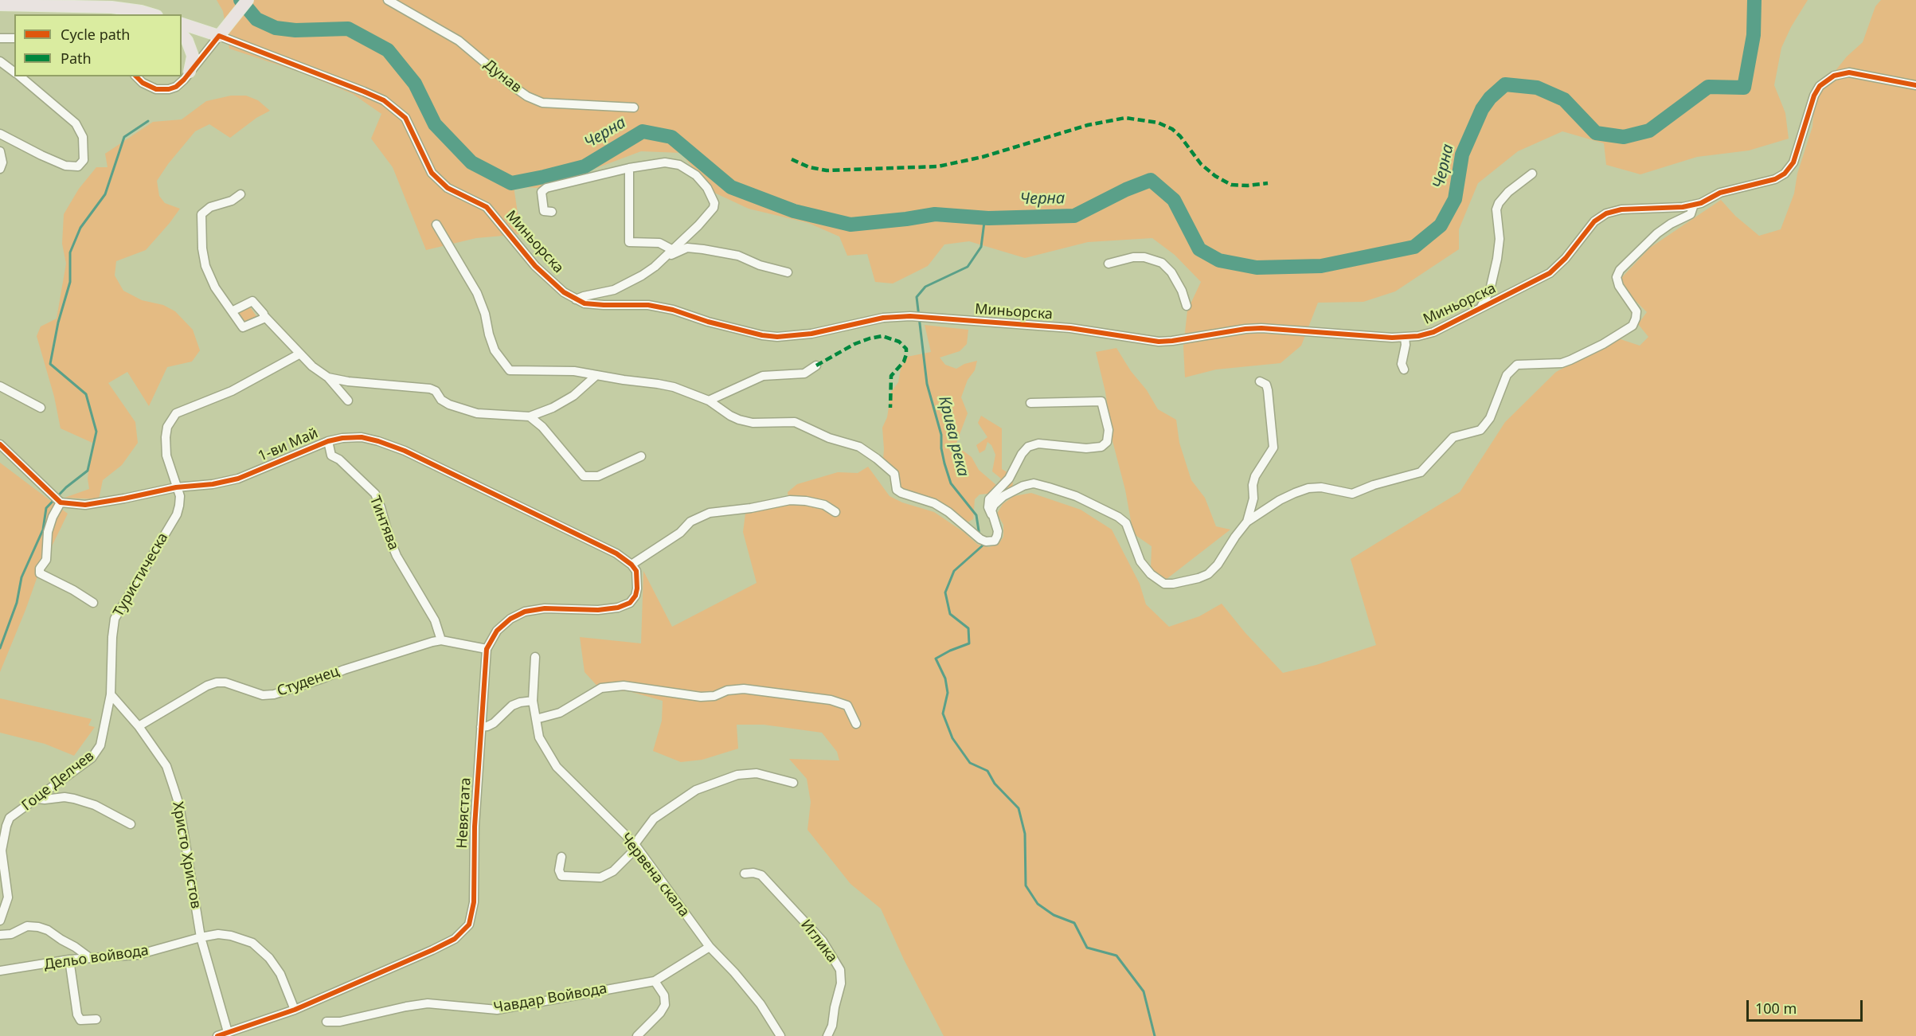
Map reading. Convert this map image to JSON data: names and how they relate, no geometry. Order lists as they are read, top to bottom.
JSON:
{
  "streets": {
    "street": [
      "Дунав",
      "Миньорска",
      "1-ви Май",
      "Тинтява",
      "Туристическа",
      "Студенец",
      "Гоце Делчев",
      "Невястата",
      "Христо Христов",
      "Червена скала",
      "Иглика",
      "Дельо войвода",
      "Чавдар Войвода"
    ]
  },
  "crossings": [
    ["1-ви Май", "Тинтява"],
    ["1-ви Май", "Туристическа"],
    ["1-ви Май", "Невястата"],
    ["Тинтява", "Студенец"],
    ["Туристическа", "Гоце Делчев"],
    ["Туристическа", "Христо Христов"],
    ["Студенец", "Невястата"],
    ["Студенец", "Христо Христов"],
    ["Гоце Делчев", "Христо Христов"],
    ["Невястата", "Христо Христов"],
    ["Невястата", "Дельо войвода"],
    ["Христо Христов", "Дельо войвода"],
    ["Червена скала", "Чавдар Войвода"]
  ],
  "water": ["Черна", "Крива река"],
  "legend": ["Cycle path", "Path"],
  "scale_bar": "100 m"
}
